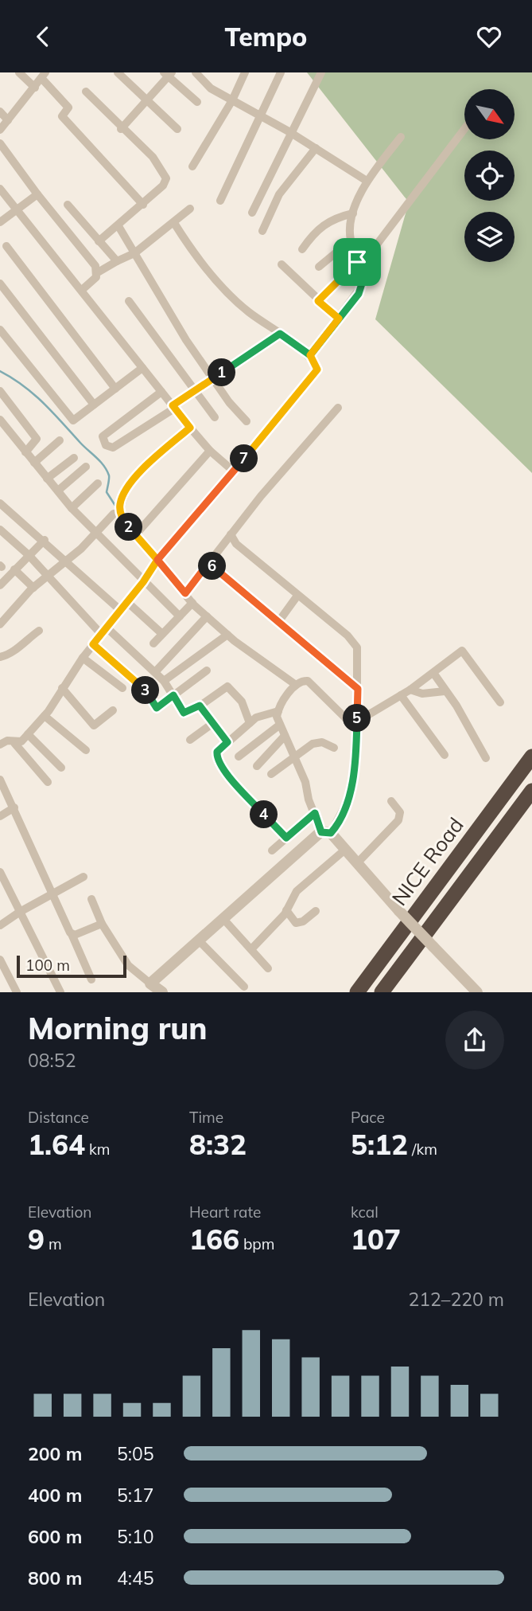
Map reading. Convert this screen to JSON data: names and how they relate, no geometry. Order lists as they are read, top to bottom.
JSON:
{
  "streets": {
    "highway": ["NICE Road"]
  },
  "scale_bar": "100 m",
  "north": "bottom right",
  "page": {
    "header": "Tempo",
    "pins": [
      "1",
      "7",
      "2",
      "6",
      "3",
      "5",
      "4"
    ],
    "scale": "100 m",
    "heading": ["Morning run", "08:52"],
    "stats": [
      ["Distance", "1.64 km"],
      ["Time", "8:32"],
      ["Pace", "5:12 /km"],
      ["Elevation", "9 m"],
      ["Heart rate", "166 bpm"],
      ["kcal", "107"]
    ],
    "chart": ["Elevation", "212–220 m"],
    "list": [
      {
        "name": "200 m",
        "note": "5:05"
      },
      {
        "name": "400 m",
        "note": "5:17"
      },
      {
        "name": "600 m",
        "note": "5:10"
      },
      {
        "name": "800 m",
        "note": "4:45"
      }
    ]
  }
}
